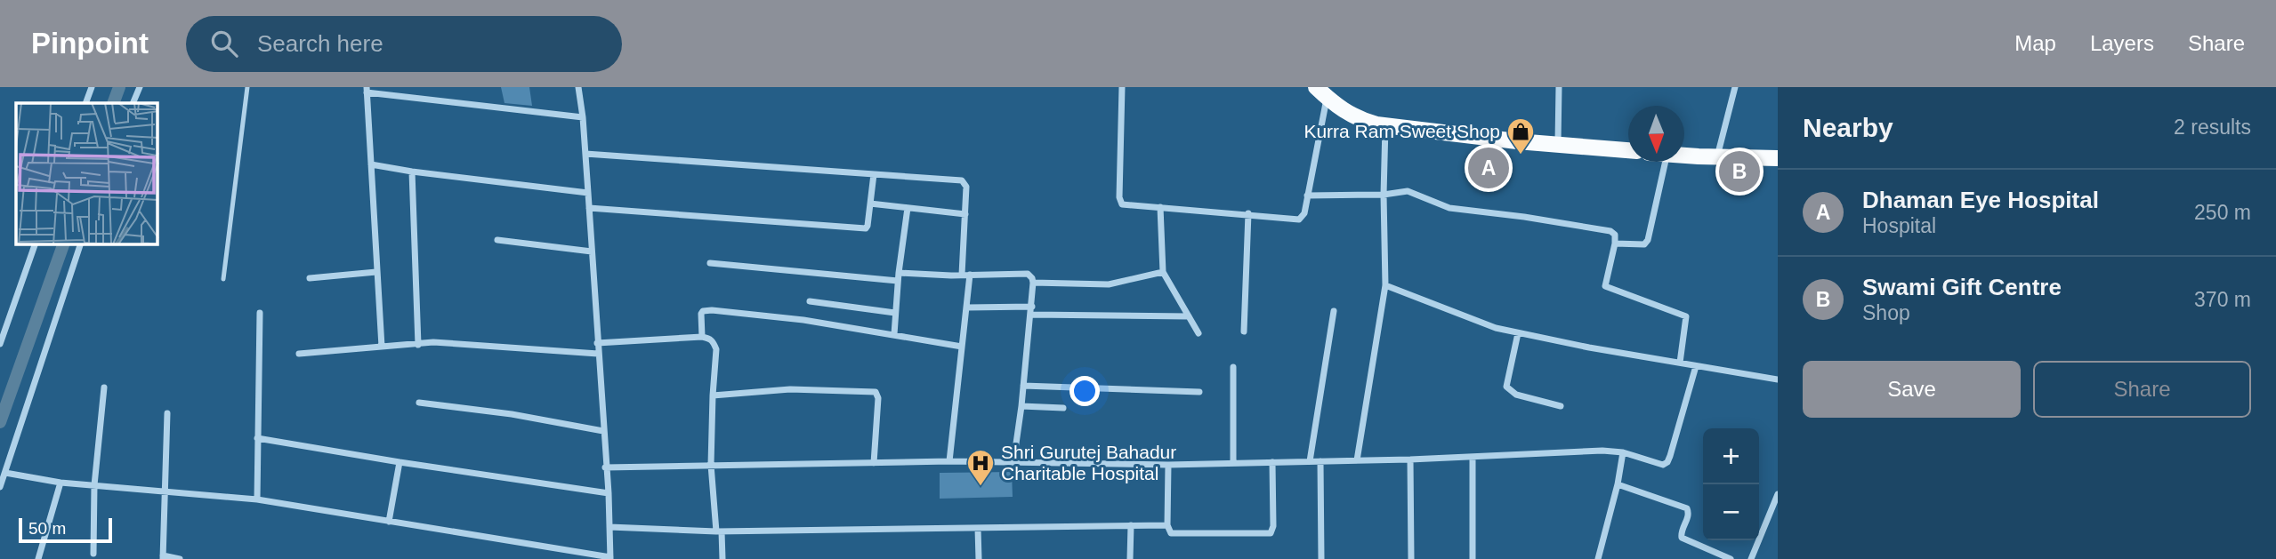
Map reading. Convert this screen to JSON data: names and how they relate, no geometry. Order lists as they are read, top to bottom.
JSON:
{
  "places": {
    "shop": ["Kurra Ram Sweet Shop"],
    "hospital": ["Shri Gurutej Bahadur Charitable Hospital"]
  },
  "scale_bar": "50 m",
  "north": "bottom",
  "page": {
    "header": "Pinpoint",
    "search": "Search here",
    "nav": ["Map", "Layers", "Share"],
    "heading": ["Nearby", "2 results"],
    "pins": ["A", "B"],
    "list": [
      {
        "mark": "A",
        "name": "Dhaman Eye Hospital",
        "note": "Hospital",
        "value": "250 m"
      },
      {
        "mark": "B",
        "name": "Swami Gift Centre",
        "note": "Shop",
        "value": "370 m"
      }
    ],
    "buttons": ["Save", "Share"],
    "map_buttons": ["+", "−"],
    "scale": "50 m"
  }
}
